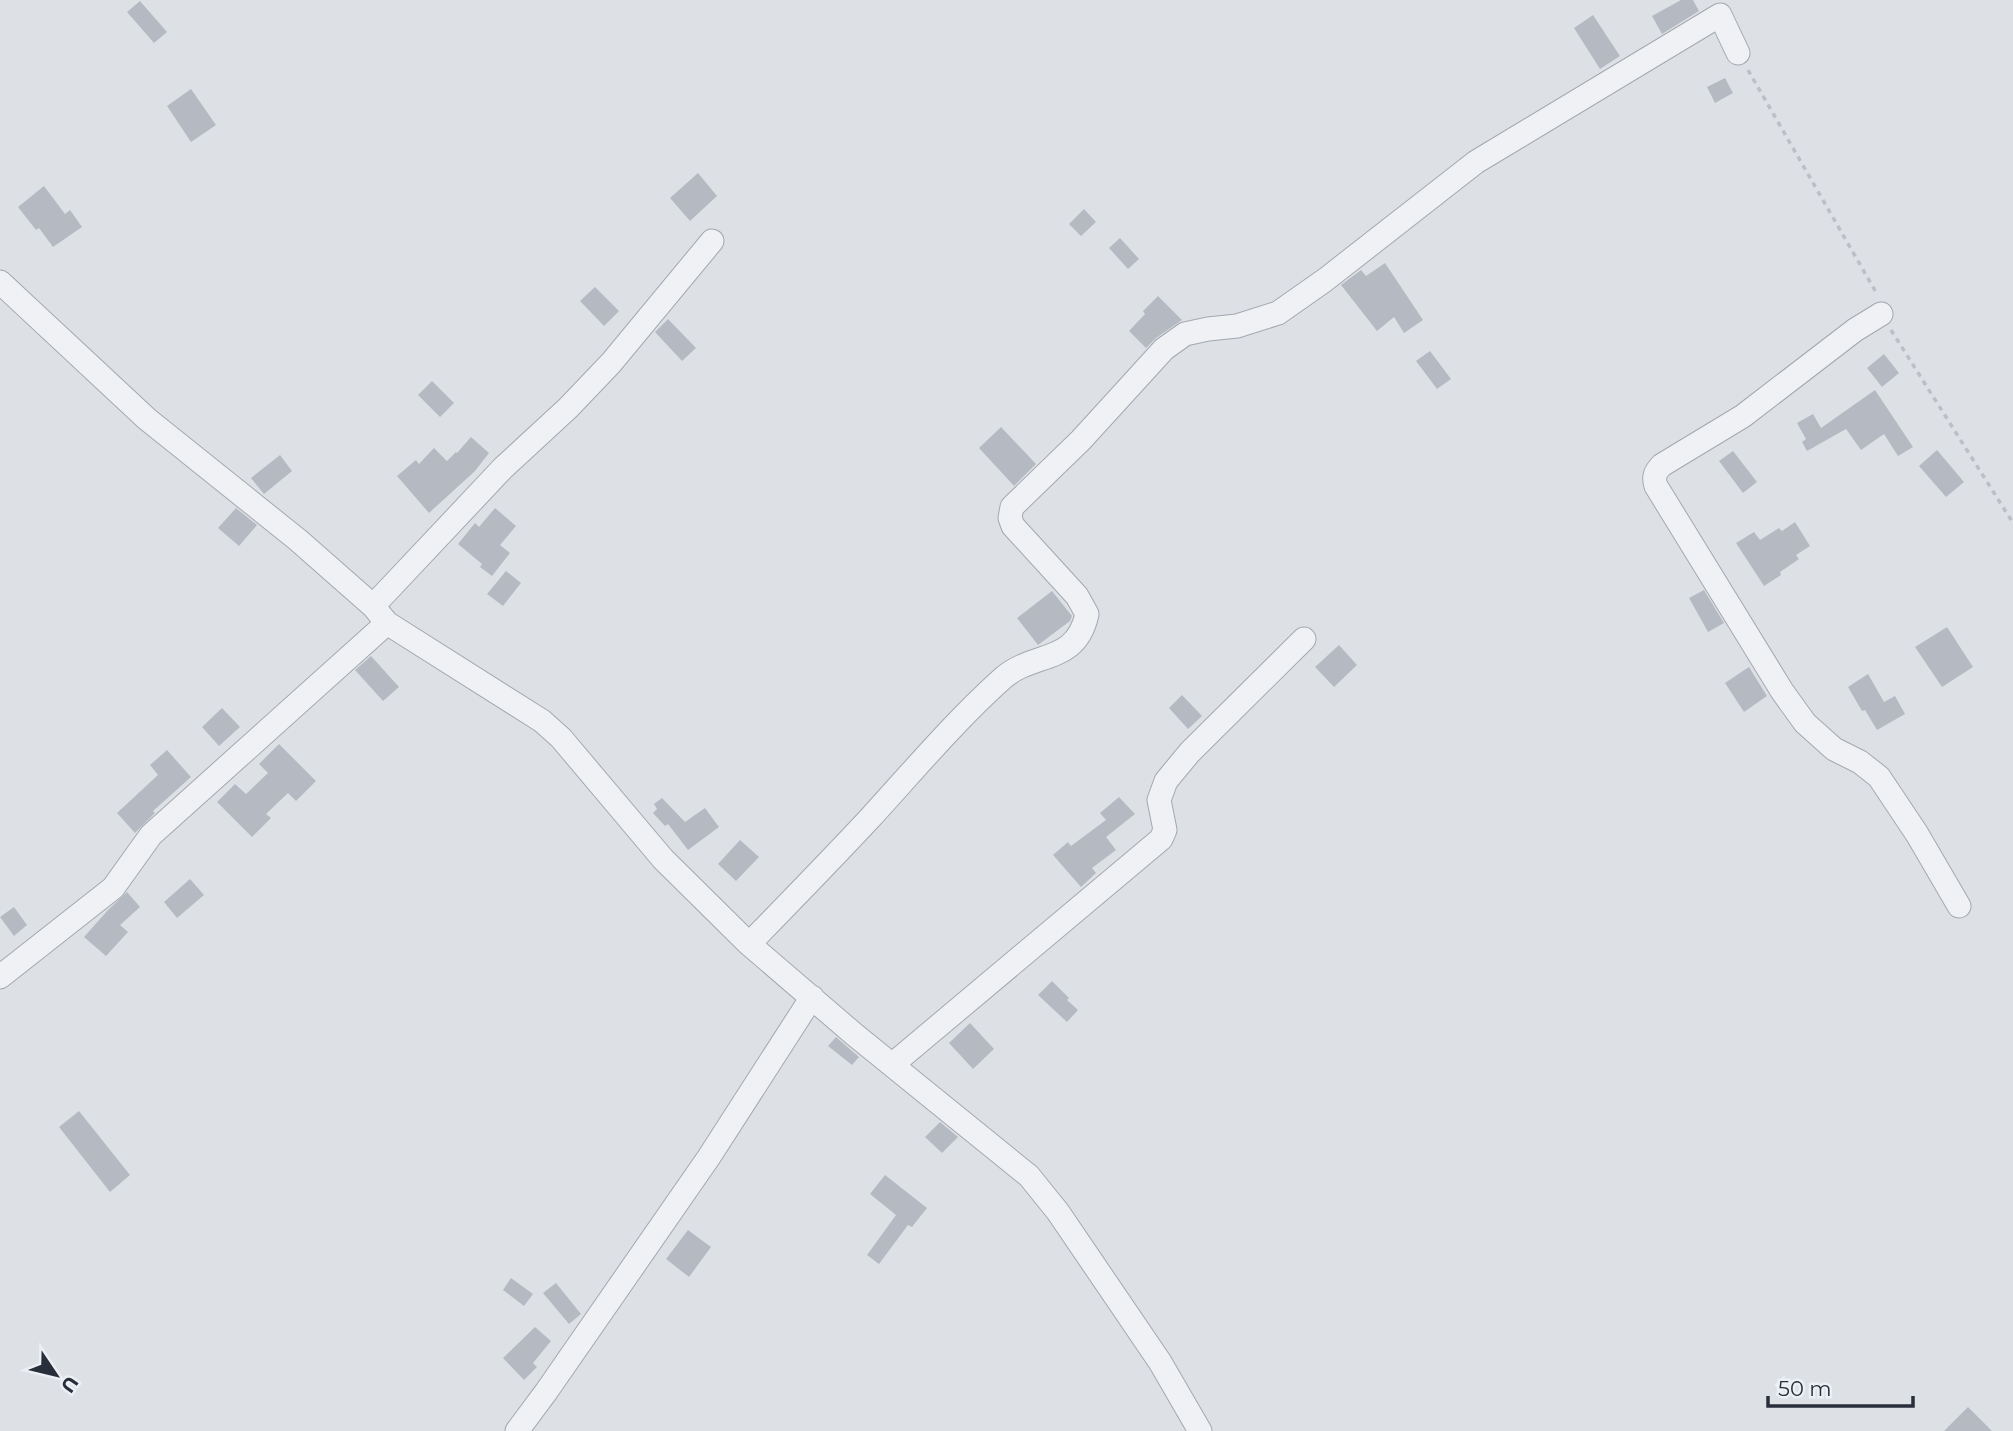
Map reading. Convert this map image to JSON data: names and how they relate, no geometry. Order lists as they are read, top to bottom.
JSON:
{
  "scale_bar": "50 m",
  "north": "bottom right"
}
